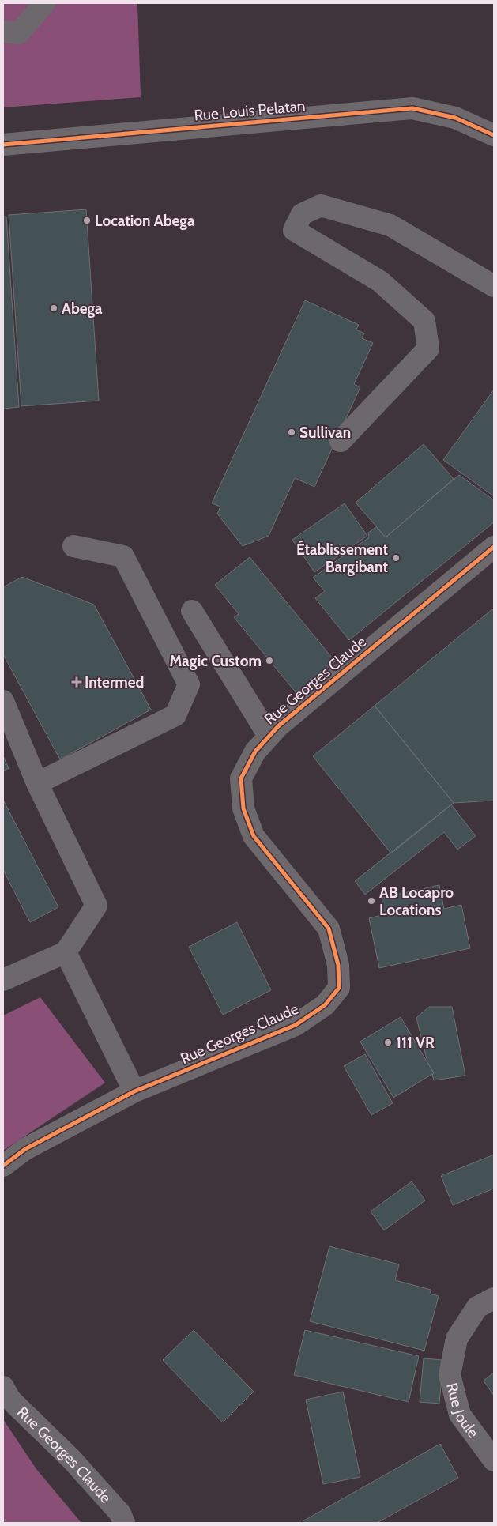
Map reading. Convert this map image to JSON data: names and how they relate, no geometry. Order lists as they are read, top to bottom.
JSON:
{
  "streets": {
    "street": ["Rue Louis Pelatan", "Rue Georges Claude", "Rue Joule"]
  },
  "places": {
    "other": [
      "Location Abega",
      "Abega",
      "Sullivan",
      "Établissement Bargibant",
      "Magic Custom",
      "AB Locapro Locations",
      "111 VR"
    ],
    "health": ["Intermed"]
  }
}
